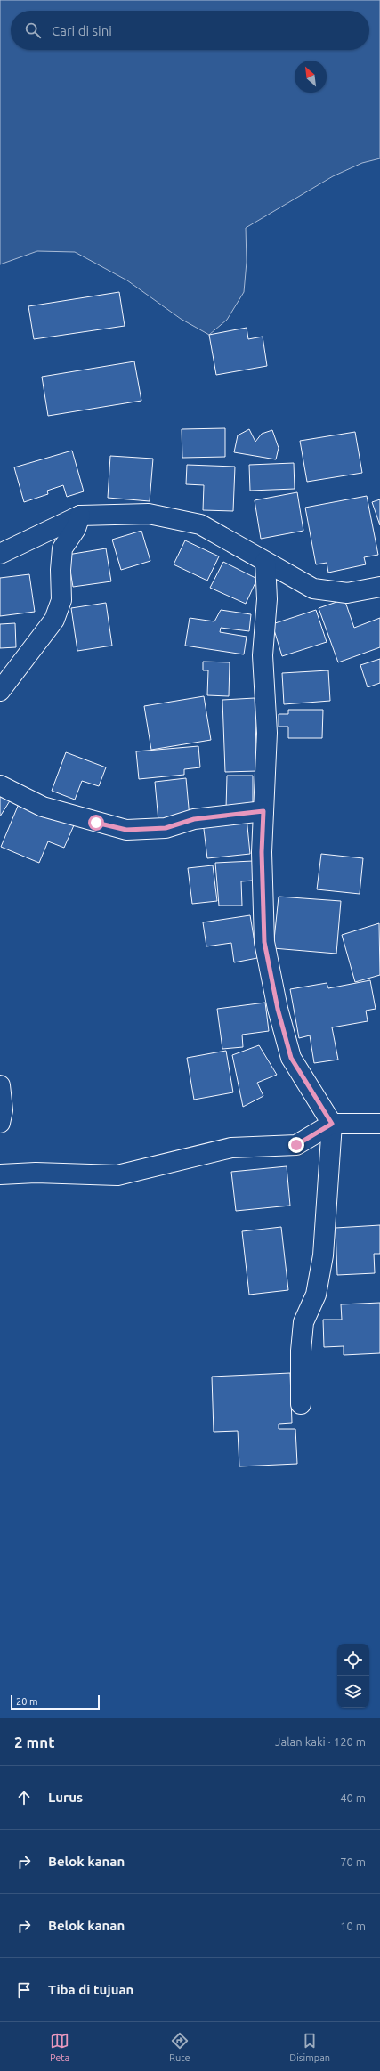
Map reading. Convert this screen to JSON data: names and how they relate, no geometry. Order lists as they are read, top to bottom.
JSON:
{
  "scale_bar": "20 m",
  "north": "top left",
  "page": {
    "search": "Cari di sini",
    "scale": "20 m",
    "heading": ["2 mnt", "Jalan kaki · 120 m"],
    "list": [
      ["Lurus", "40 m"],
      ["Belok kanan", "70 m"],
      ["Belok kanan", "10 m"],
      "Tiba di tujuan"
    ],
    "nav": ["Peta", "Rute", "Disimpan"]
  }
}
